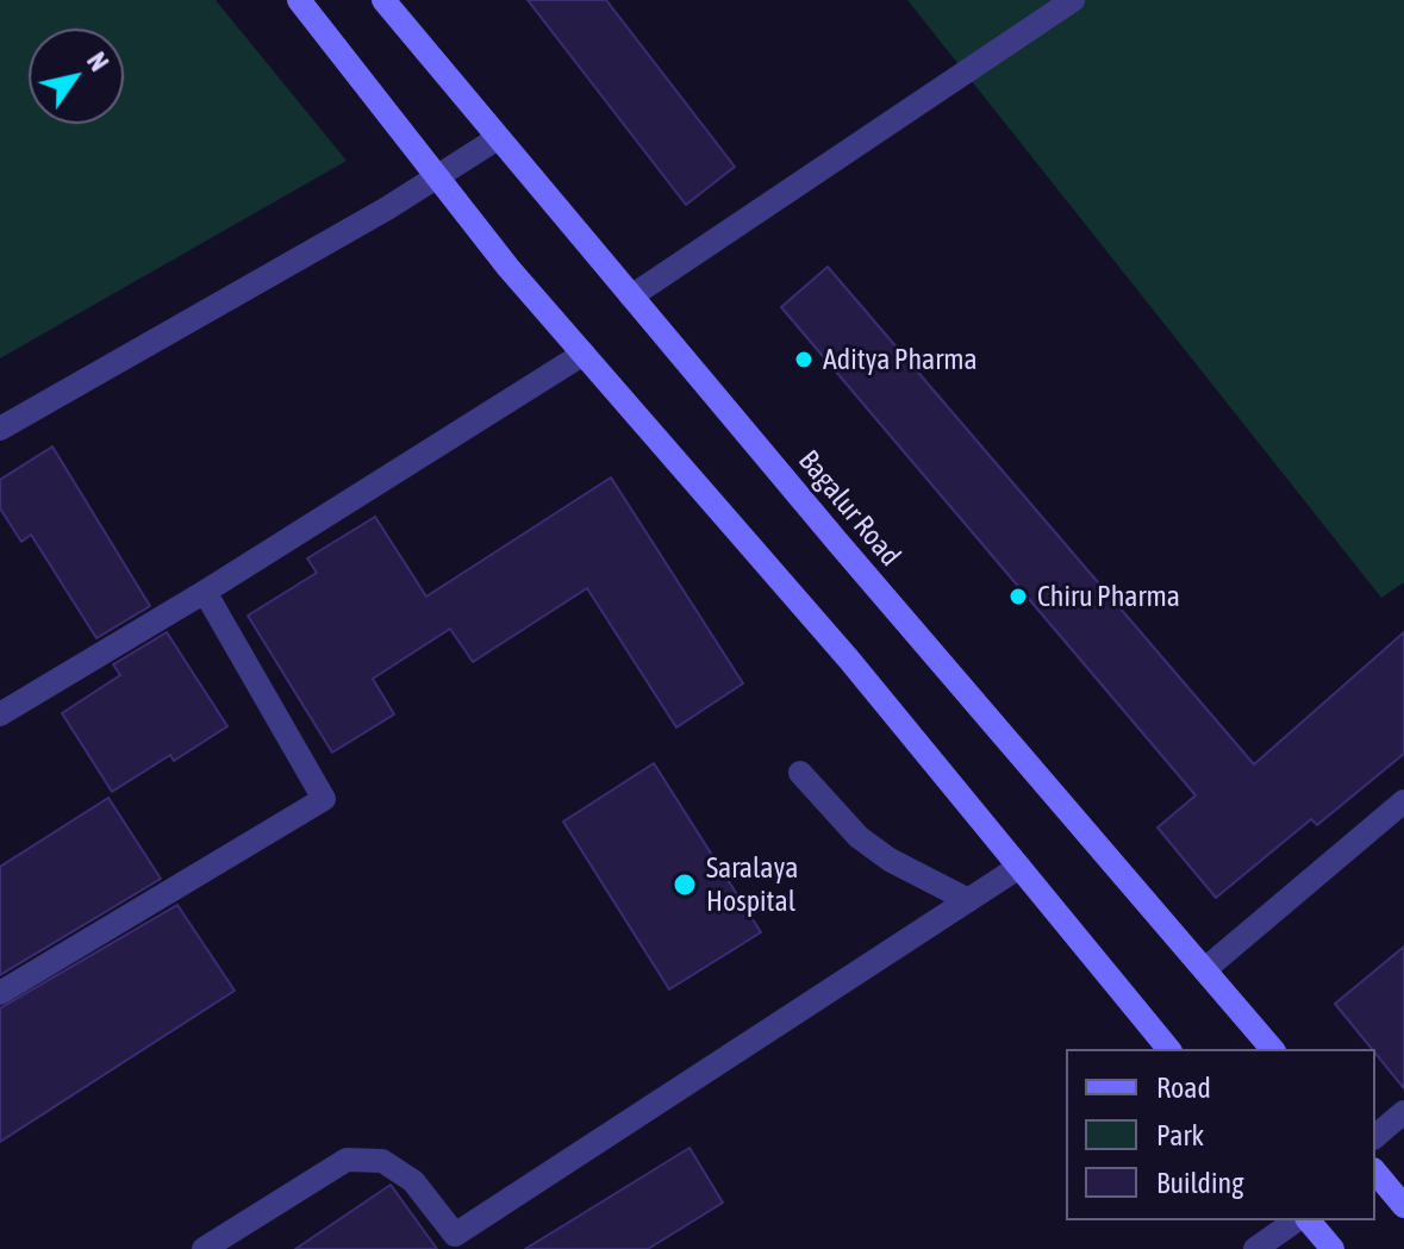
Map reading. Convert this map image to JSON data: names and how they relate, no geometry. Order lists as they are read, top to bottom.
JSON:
{
  "streets": {
    "main road": ["Bagalur Road"]
  },
  "places": ["Aditya Pharma", "Chiru Pharma", "Saralaya Hospital"],
  "legend": ["Road", "Park", "Building"],
  "north": "top right"
}
